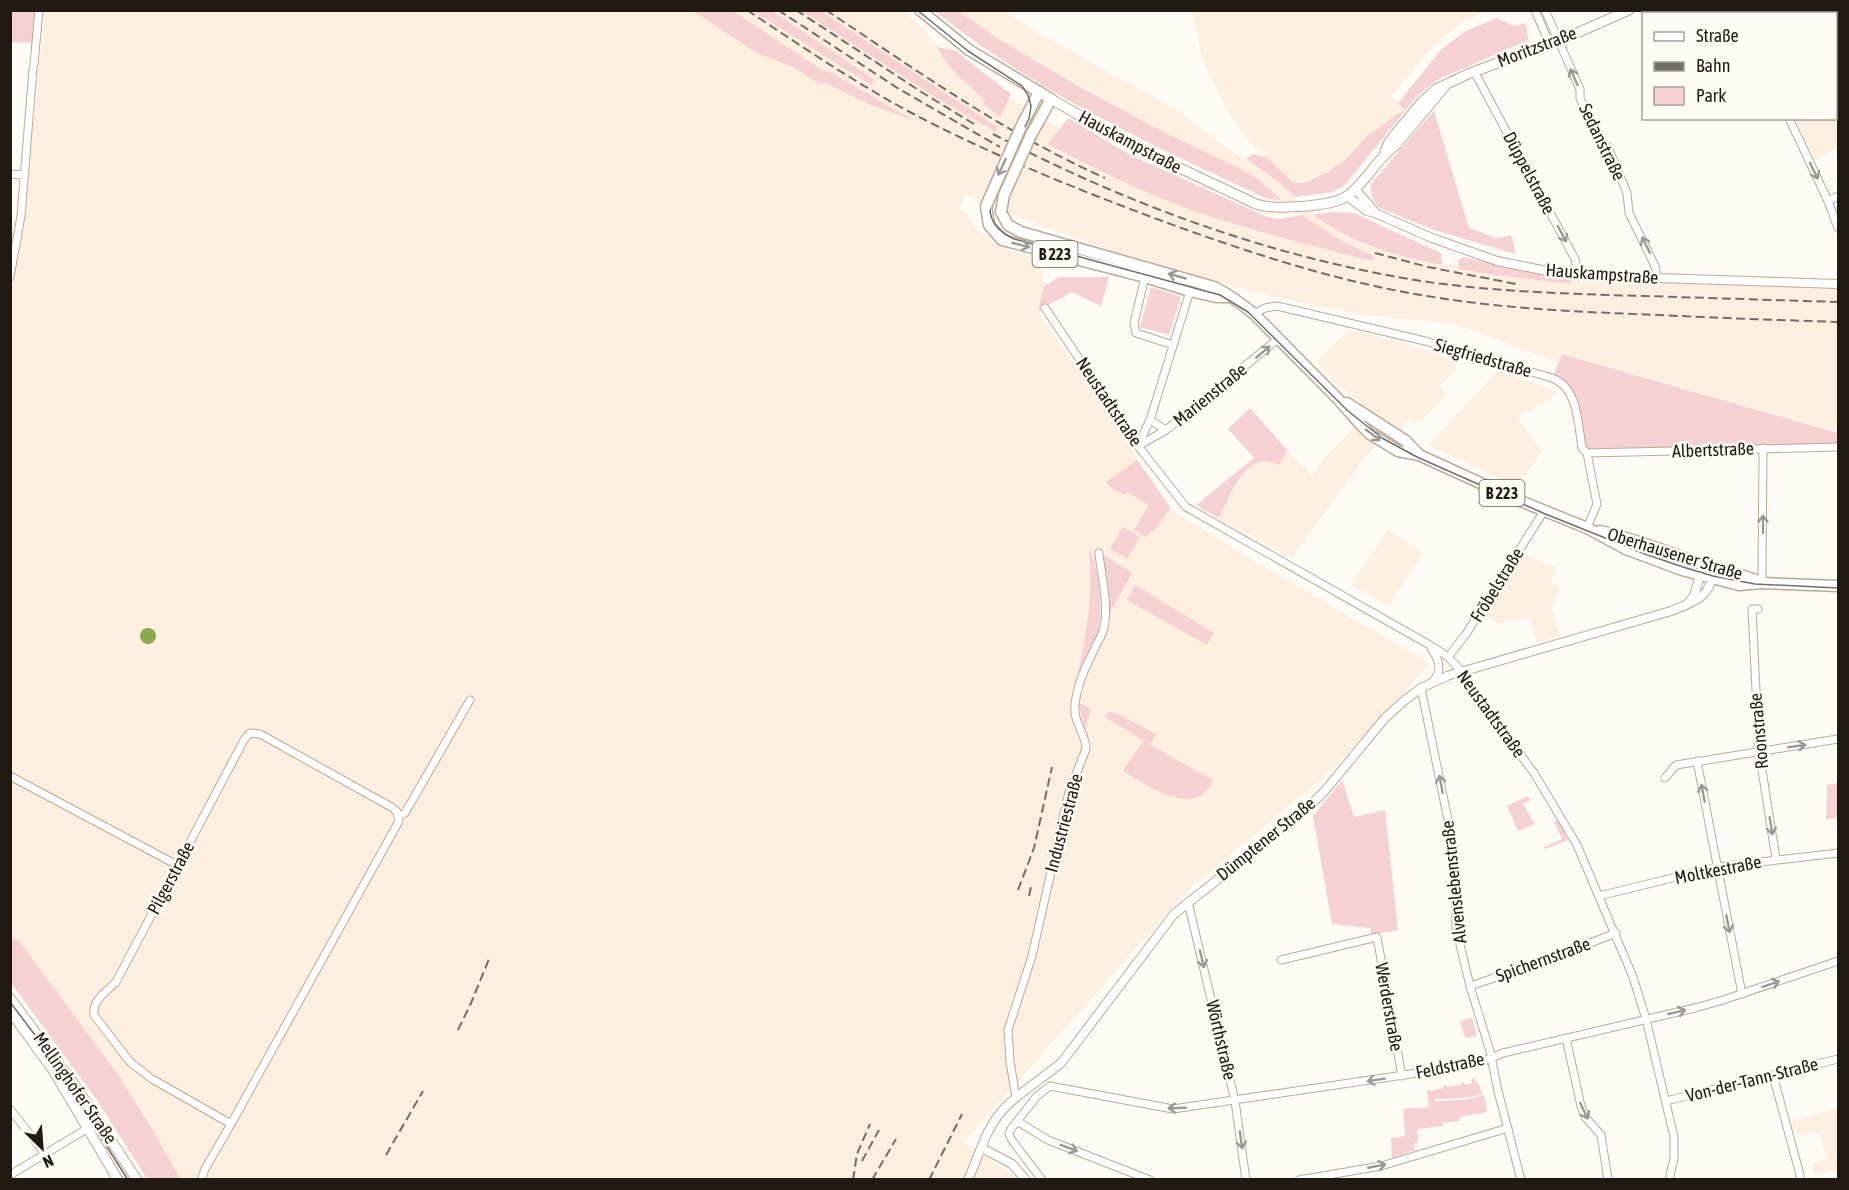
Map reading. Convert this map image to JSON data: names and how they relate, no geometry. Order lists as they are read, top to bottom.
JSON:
{
  "streets": {
    "main road": [
      "Moritzstraße",
      "Hauskampstraße",
      "B 223",
      "Oberhausener Straße",
      "Mellinghofer Straße"
    ],
    "street": [
      "Sedanstraße",
      "Düppelstraße",
      "Siegfriedstraße",
      "Marienstraße",
      "Neustadtstraße",
      "Albertstraße",
      "Fröbelstraße",
      "Roonstraße",
      "Industriestraße",
      "Dümptener Straße",
      "Moltkestraße",
      "Pilgerstraße",
      "Alvenslebenstraße",
      "Spichernstraße",
      "Werderstraße",
      "Wörthstraße",
      "Feldstraße",
      "Von-der-Tann-Straße"
    ]
  },
  "crossings": [
    ["Moritzstraße", "Hauskampstraße"],
    ["Moritzstraße", "Sedanstraße"],
    ["Moritzstraße", "Düppelstraße"],
    ["Hauskampstraße", "Sedanstraße"],
    ["Hauskampstraße", "Düppelstraße"],
    ["Hauskampstraße", "Oberhausener Straße"],
    ["Siegfriedstraße", "Albertstraße"],
    ["Siegfriedstraße", "Oberhausener Straße"],
    ["Marienstraße", "Neustadtstraße"],
    ["Marienstraße", "Oberhausener Straße"],
    ["Neustadtstraße", "Fröbelstraße"],
    ["Neustadtstraße", "Dümptener Straße"],
    ["Neustadtstraße", "Moltkestraße"],
    ["Neustadtstraße", "Spichernstraße"],
    ["Neustadtstraße", "Feldstraße"],
    ["Neustadtstraße", "Von-der-Tann-Straße"],
    ["Oberhausener Straße", "Fröbelstraße"],
    ["Oberhausener Straße", "Dümptener Straße"],
    ["Roonstraße", "Moltkestraße"],
    ["Industriestraße", "Dümptener Straße"],
    ["Dümptener Straße", "Alvenslebenstraße"],
    ["Dümptener Straße", "Wörthstraße"],
    ["Alvenslebenstraße", "Spichernstraße"],
    ["Alvenslebenstraße", "Feldstraße"],
    ["Werderstraße", "Feldstraße"],
    ["Wörthstraße", "Feldstraße"]
  ],
  "one_way": [
    "Sedanstraße",
    "Düppelstraße",
    "Marienstraße",
    "Alvenslebenstraße",
    "Wörthstraße"
  ],
  "legend": ["Straße", "Bahn", "Park"],
  "north": "bottom right"
}
